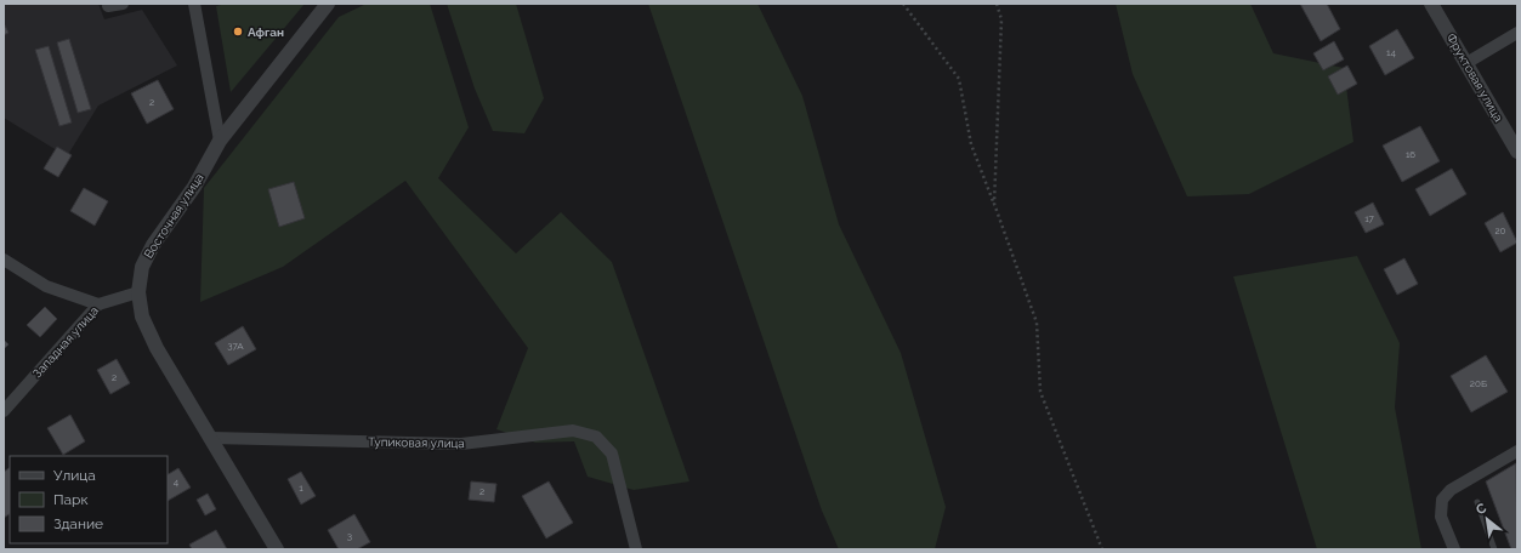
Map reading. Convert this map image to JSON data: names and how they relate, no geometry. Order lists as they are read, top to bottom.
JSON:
{
  "streets": {
    "street": [
      "Фруктовая улица",
      "Восточная улица",
      "Западная улица",
      "Тупиковая улица"
    ]
  },
  "crossings": [
    ["Восточная улица", "Западная улица"],
    ["Восточная улица", "Тупиковая улица"]
  ],
  "places": ["Афган"],
  "house_numbers": [
    "14",
    "2",
    "16",
    "17",
    "20",
    "37А",
    "2",
    "20Б",
    "4",
    "1",
    "2",
    "3"
  ],
  "legend": ["Улица", "Парк", "Здание"],
  "north": "top left"
}
